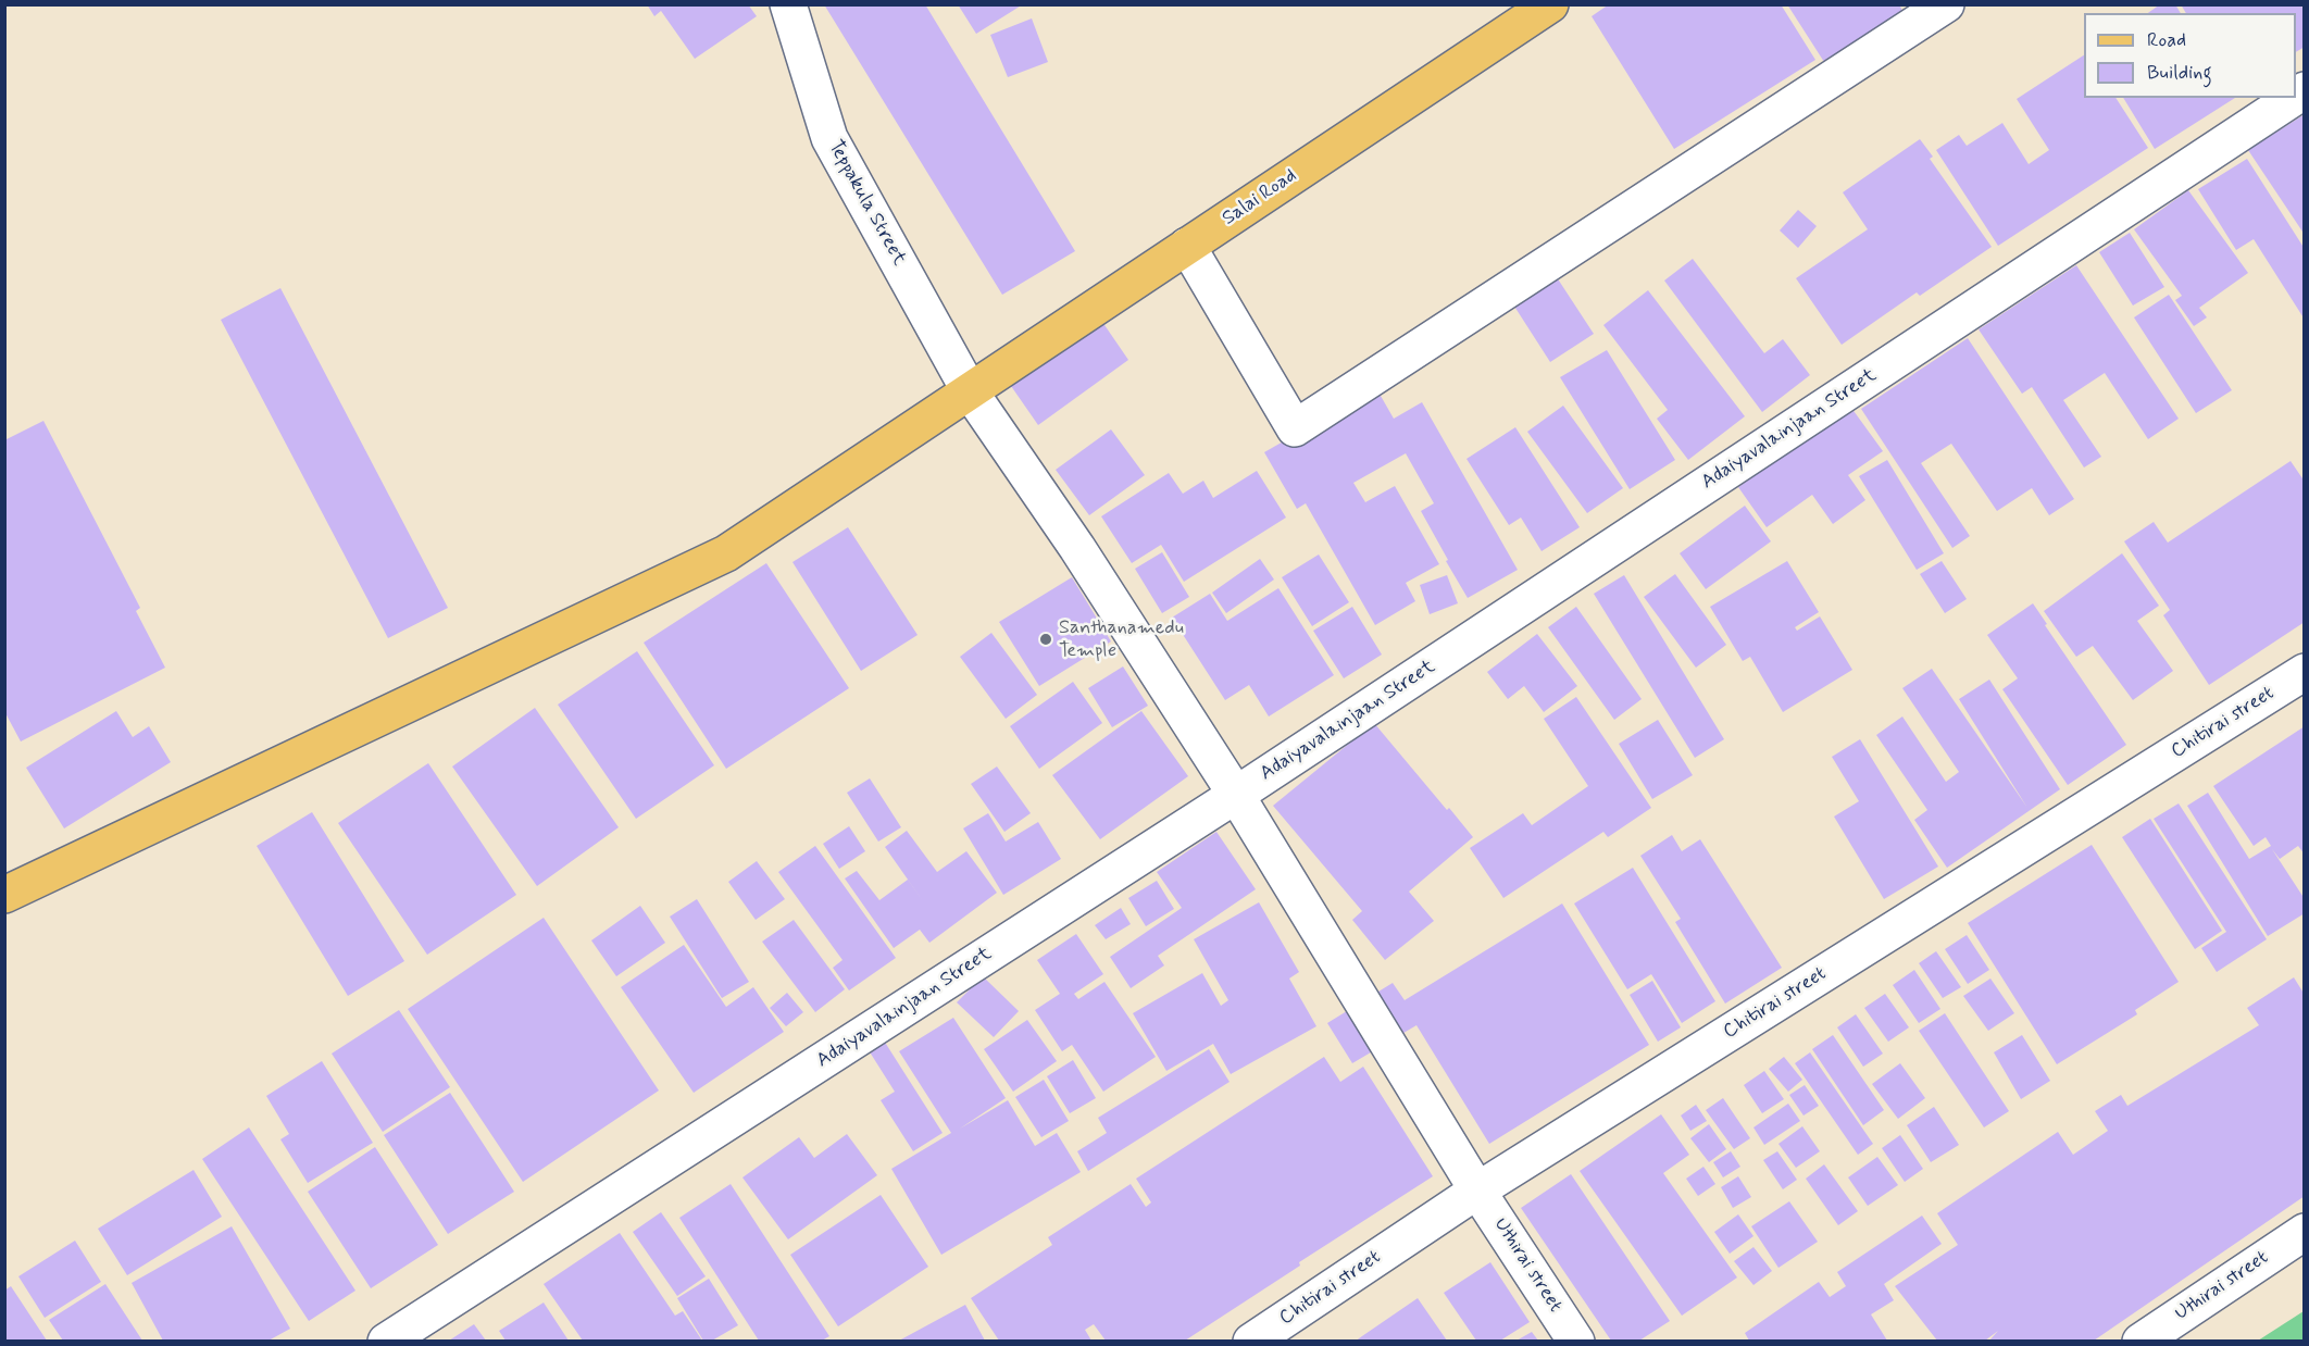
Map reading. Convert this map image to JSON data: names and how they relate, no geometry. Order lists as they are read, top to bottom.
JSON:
{
  "streets": {
    "main road": ["Salai Road"],
    "street": [
      "Teppakula Street",
      "Adaiyavalainjaan Street",
      "Chitirai street",
      "Uthirai street"
    ]
  },
  "crossings": [
    ["Salai Road", "Teppakula Street"],
    ["Teppakula Street", "Adaiyavalainjaan Street"],
    ["Teppakula Street", "Uthirai street"],
    ["Adaiyavalainjaan Street", "Uthirai street"],
    ["Chitirai street", "Uthirai street"]
  ],
  "places": ["Santhanamedu Temple"],
  "legend": ["Road", "Building"]
}
